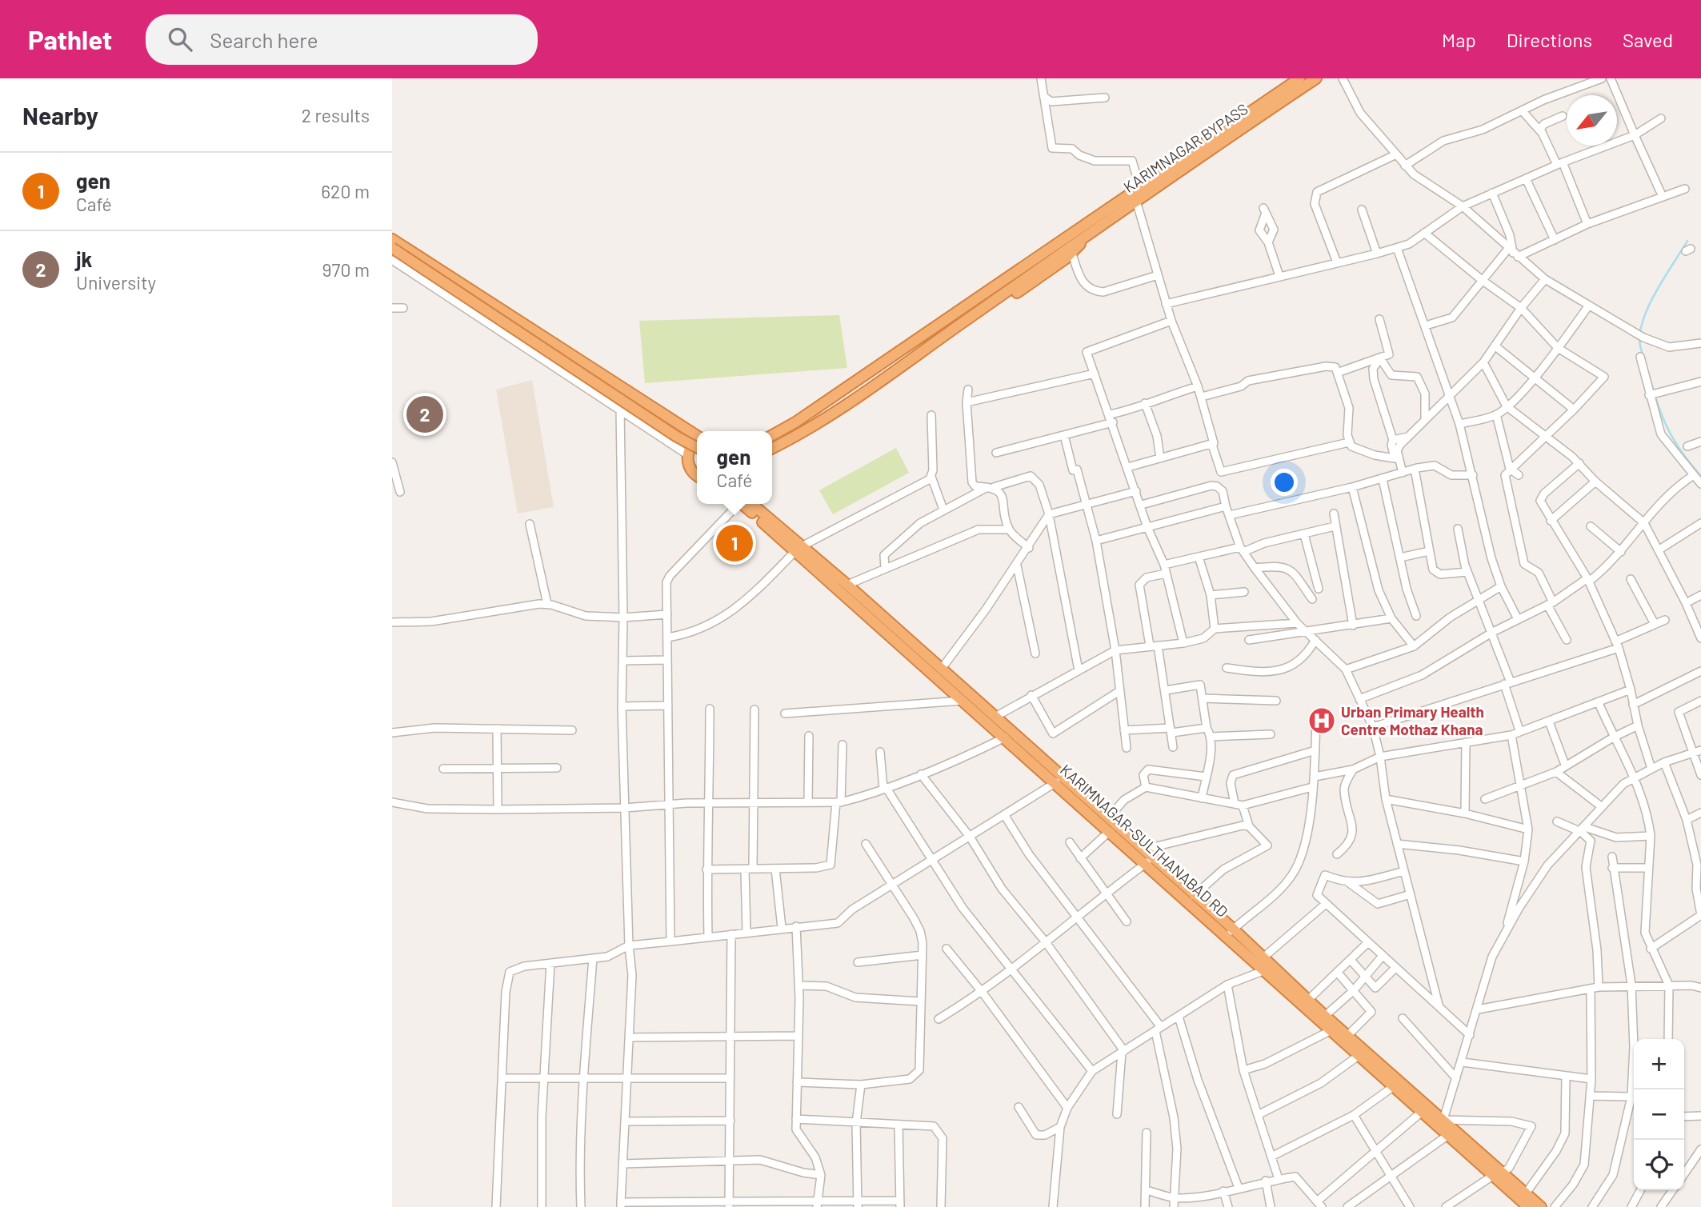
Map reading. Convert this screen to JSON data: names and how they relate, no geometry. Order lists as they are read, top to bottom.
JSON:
{
  "streets": {
    "highway": ["KARIMNAGAR BYPASS", "KARIMNAGAR-SULTHANABAD RD"]
  },
  "places": {
    "hospital": ["Urban Primary Health Centre Mothaz Khana"]
  },
  "north": "bottom left",
  "page": {
    "header": "Pathlet",
    "search": "Search here",
    "nav": ["Map", "Directions", "Saved"],
    "heading": ["Nearby", "2 results"],
    "list": [
      {
        "mark": "1",
        "name": "gen",
        "note": "Café",
        "value": "620 m"
      },
      {
        "mark": "2",
        "name": "jk",
        "note": "University",
        "value": "970 m"
      }
    ],
    "pins": ["2", "1"],
    "popup": ["gen", "Café"],
    "map_buttons": ["+", "−"]
  }
}
